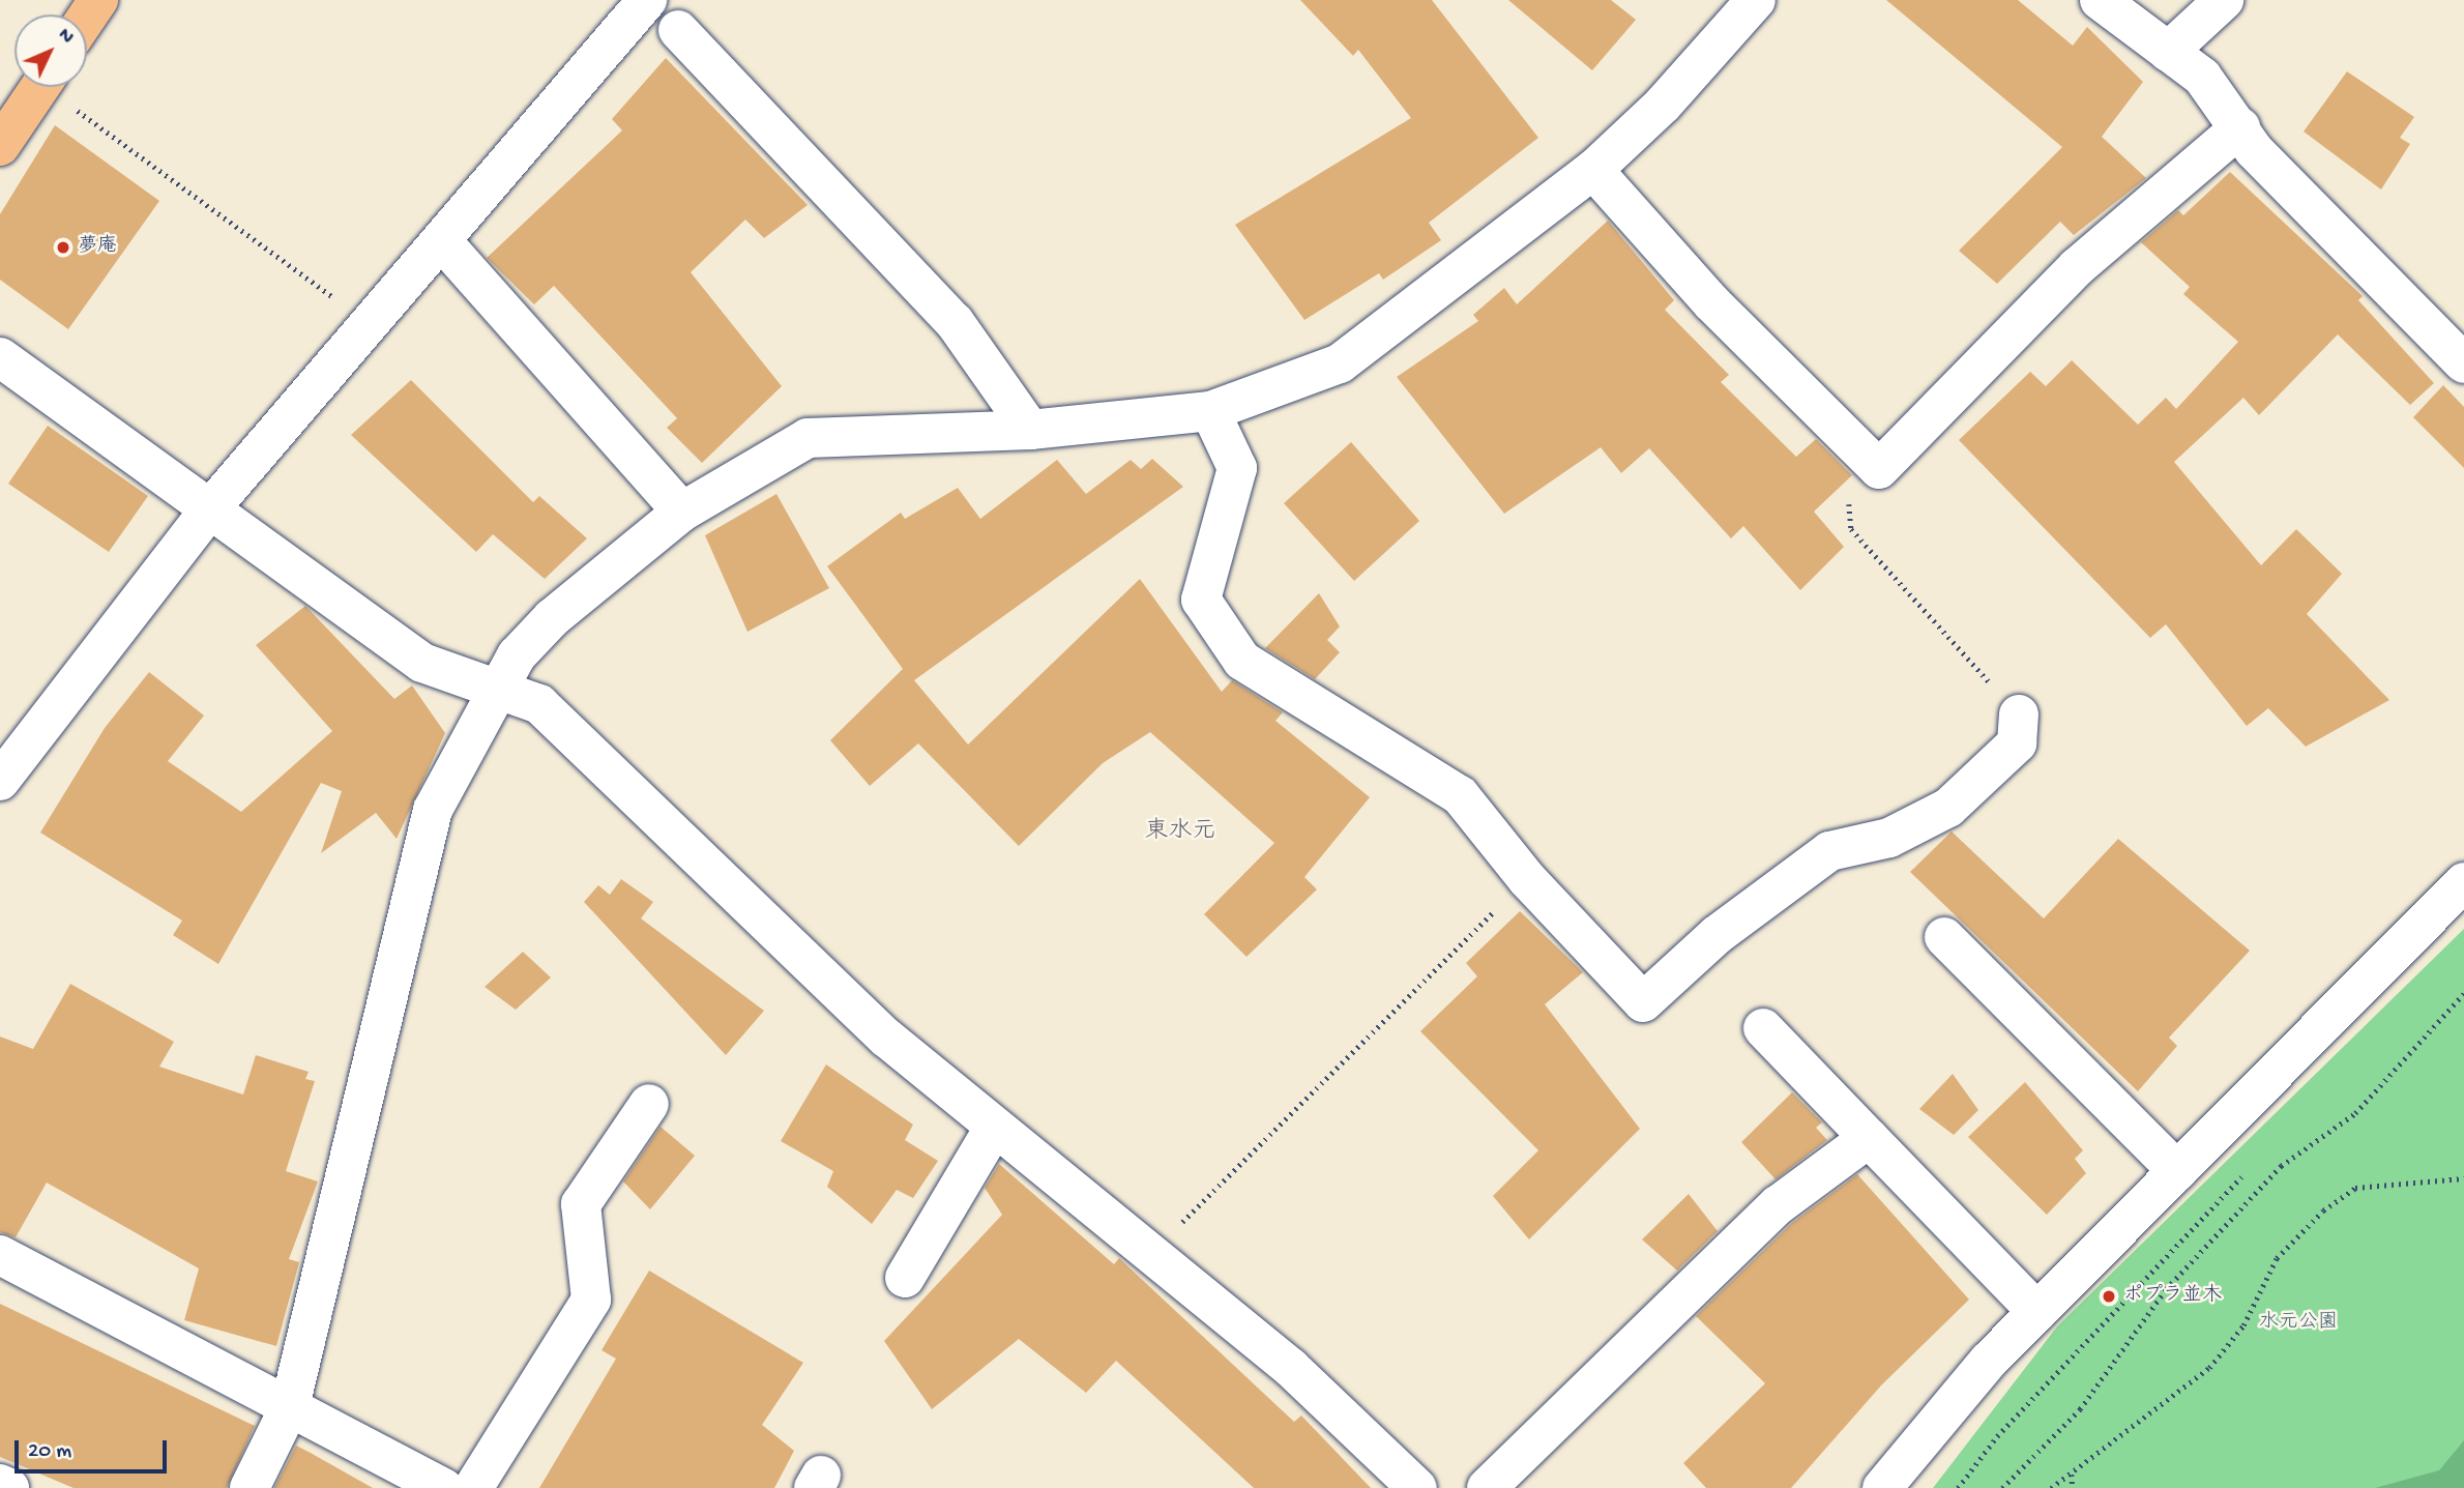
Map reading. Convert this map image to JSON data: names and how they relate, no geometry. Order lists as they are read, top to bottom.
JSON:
{
  "districts": ["東水元"],
  "parks": ["水元公園"],
  "places": ["夢庵", "ポプラ並木"],
  "scale_bar": "20 m",
  "north": "top right"
}
